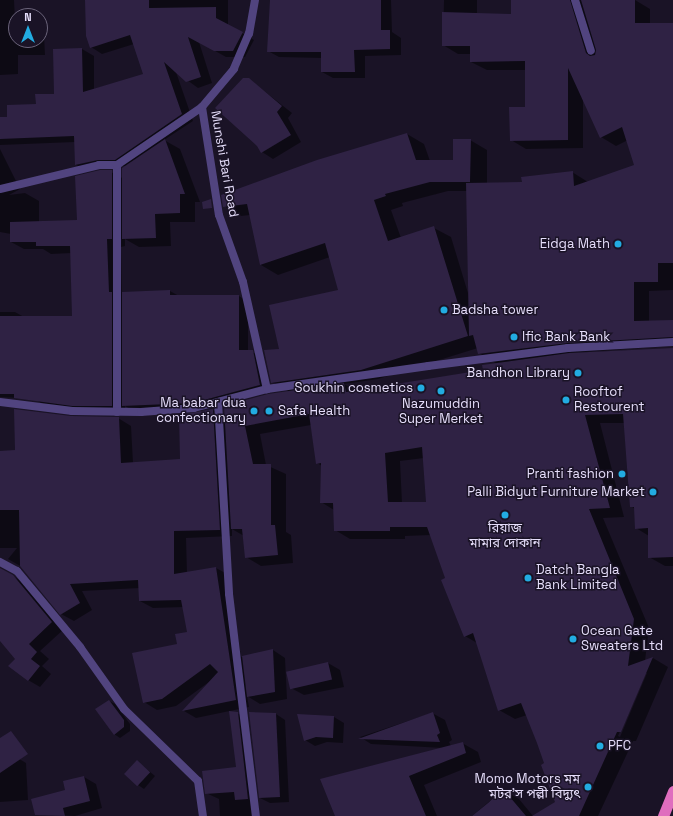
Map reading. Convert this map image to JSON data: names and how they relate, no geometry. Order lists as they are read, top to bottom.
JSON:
{
  "streets": {
    "street": ["Munshi Bari Road"]
  },
  "places": [
    "Eidga Math",
    "Badsha tower",
    "Ific Bank Bank",
    "Bandhon Library",
    "Soukhin cosmetics",
    "Nazumuddin Super Merket",
    "Rooftof Restourent",
    "Ma babar dua confectionary",
    "Safa Health",
    "Pranti fashion",
    "Palli Bidyut Furniture Market",
    "রিয়াজ মামার দোকান",
    "Datch Bangla Bank Limited",
    "Ocean Gate Sweaters Ltd",
    "PFC",
    "Momo Motors মম মটর'স পল্লী বিদ্যুৎ"
  ],
  "north": "top"
}
